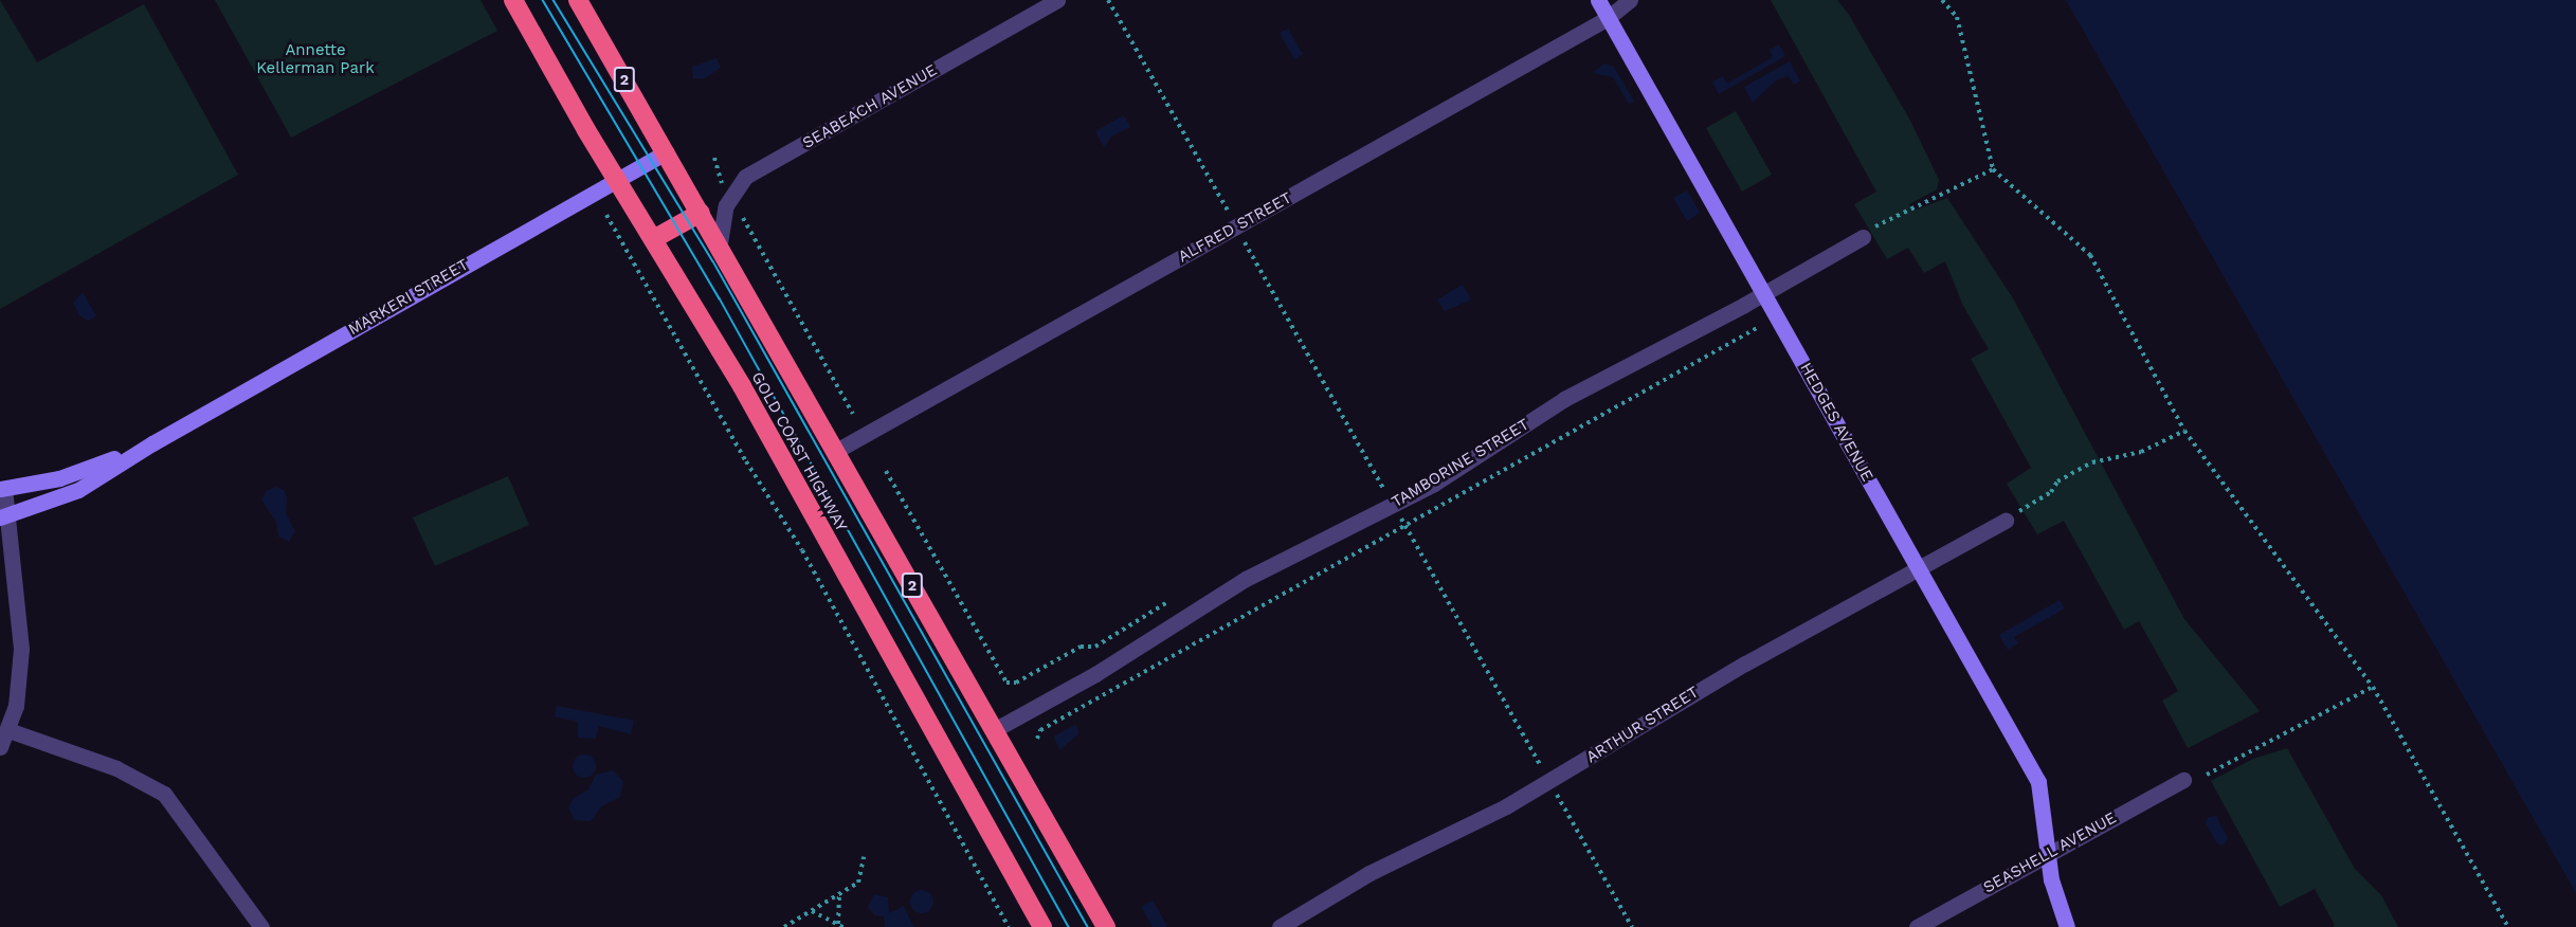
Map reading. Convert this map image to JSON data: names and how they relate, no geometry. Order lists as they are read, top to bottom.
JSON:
{
  "streets": {
    "highway": ["2", "GOLD COAST HIGHWAY"],
    "street": [
      "SEABEACH AVENUE",
      "ALFRED STREET",
      "MARKERI STREET",
      "HEDGES AVENUE",
      "TAMBORINE STREET",
      "ARTHUR STREET",
      "SEASHELL AVENUE"
    ]
  },
  "crossings": [
    ["SEABEACH AVENUE", "GOLD COAST HIGHWAY"],
    ["ALFRED STREET", "HEDGES AVENUE"],
    ["ALFRED STREET", "GOLD COAST HIGHWAY"],
    ["MARKERI STREET", "GOLD COAST HIGHWAY"],
    ["HEDGES AVENUE", "TAMBORINE STREET"],
    ["HEDGES AVENUE", "ARTHUR STREET"],
    ["HEDGES AVENUE", "SEASHELL AVENUE"],
    ["GOLD COAST HIGHWAY", "TAMBORINE STREET"]
  ],
  "parks": ["Annette Kellerman Park"]
}
